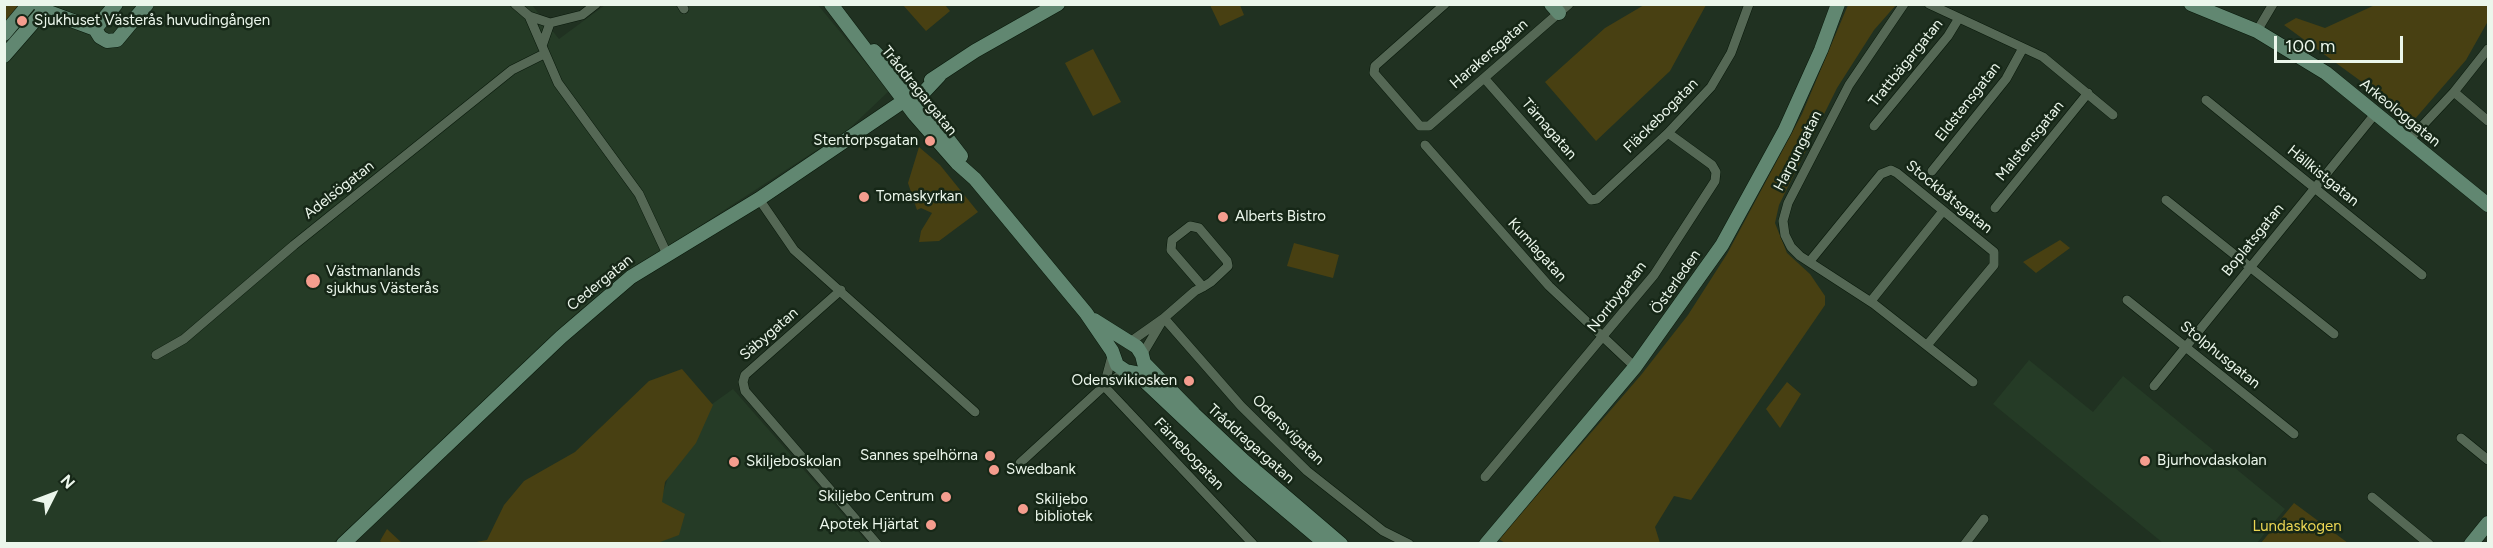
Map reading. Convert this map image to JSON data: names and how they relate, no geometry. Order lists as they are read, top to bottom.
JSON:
{
  "streets": {
    "main road": [
      "Tråddragargatan",
      "Arkeologgatan",
      "Österleden",
      "Cedergatan"
    ],
    "street": [
      "Harakersgatan",
      "Trattbägargatan",
      "Eldstensgatan",
      "Fläckebogatan",
      "Tärnagatan",
      "Malstensgatan",
      "Harpungatan",
      "Hällkistgatan",
      "Adelsögatan",
      "Stockbåtsgatan",
      "Boplatsgatan",
      "Kumlagatan",
      "Norrbygatan",
      "Säbygatan",
      "Stolphusgatan",
      "Odensvigatan",
      "Färnebogatan"
    ]
  },
  "crossings": [
    ["Harakersgatan", "Tärnagatan"],
    ["Tråddragargatan", "Cedergatan"],
    ["Arkeologgatan", "Boplatsgatan"],
    ["Fläckebogatan", "Tärnagatan"],
    ["Fläckebogatan", "Norrbygatan"],
    ["Harpungatan", "Stockbåtsgatan"],
    ["Hällkistgatan", "Boplatsgatan"],
    ["Boplatsgatan", "Stolphusgatan"],
    ["Kumlagatan", "Österleden"],
    ["Kumlagatan", "Norrbygatan"]
  ],
  "parks": ["Lundaskogen"],
  "places": [
    "Sjukhuset Västerås huvudingången",
    "Stentorpsgatan",
    "Tomaskyrkan",
    "Alberts Bistro",
    "Västmanlands sjukhus Västerås",
    "Odensvikiosken",
    "Sannes spelhörna",
    "Bjurhovdaskolan",
    "Skiljeboskolan",
    "Swedbank",
    "Skiljebo Centrum",
    "Skiljebo bibliotek",
    "Apotek Hjärtat"
  ],
  "scale_bar": "100 m",
  "north": "top right"
}
